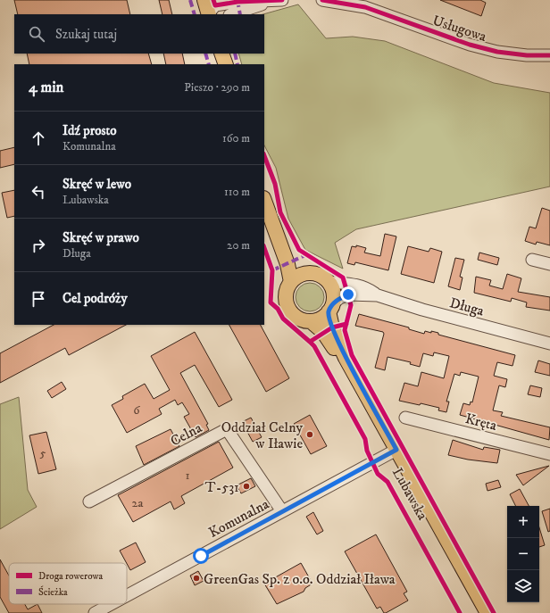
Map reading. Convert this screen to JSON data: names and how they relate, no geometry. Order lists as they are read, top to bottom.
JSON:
{
  "streets": {
    "main road": ["Lubawska"],
    "street": [
      "Usługowa",
      "Długa",
      "Kręta",
      "Celna",
      "Komunalna"
    ]
  },
  "crossings": [
    ["Długa", "Lubawska"],
    ["Celna", "Komunalna"],
    ["Lubawska", "Komunalna"]
  ],
  "places": ["Oddział Celny w Iławie", "T-531", "GreenGas Sp. z o.o. Oddział Iława"],
  "house_numbers": [
    "6",
    "5",
    "1",
    "2a"
  ],
  "legend": ["Droga rowerowa", "Ścieżka"],
  "page": {
    "search": "Szukaj tutaj",
    "heading": ["4 min", "Pieszo · 290 m"],
    "list": [
      ["Idź prosto", "Komunalna", "160 m"],
      ["Skręć w lewo", "Lubawska", "110 m"],
      ["Skręć w prawo", "Długa", "20 m"],
      "Cel podróży"
    ],
    "map_buttons": ["+", "−"]
  }
}
